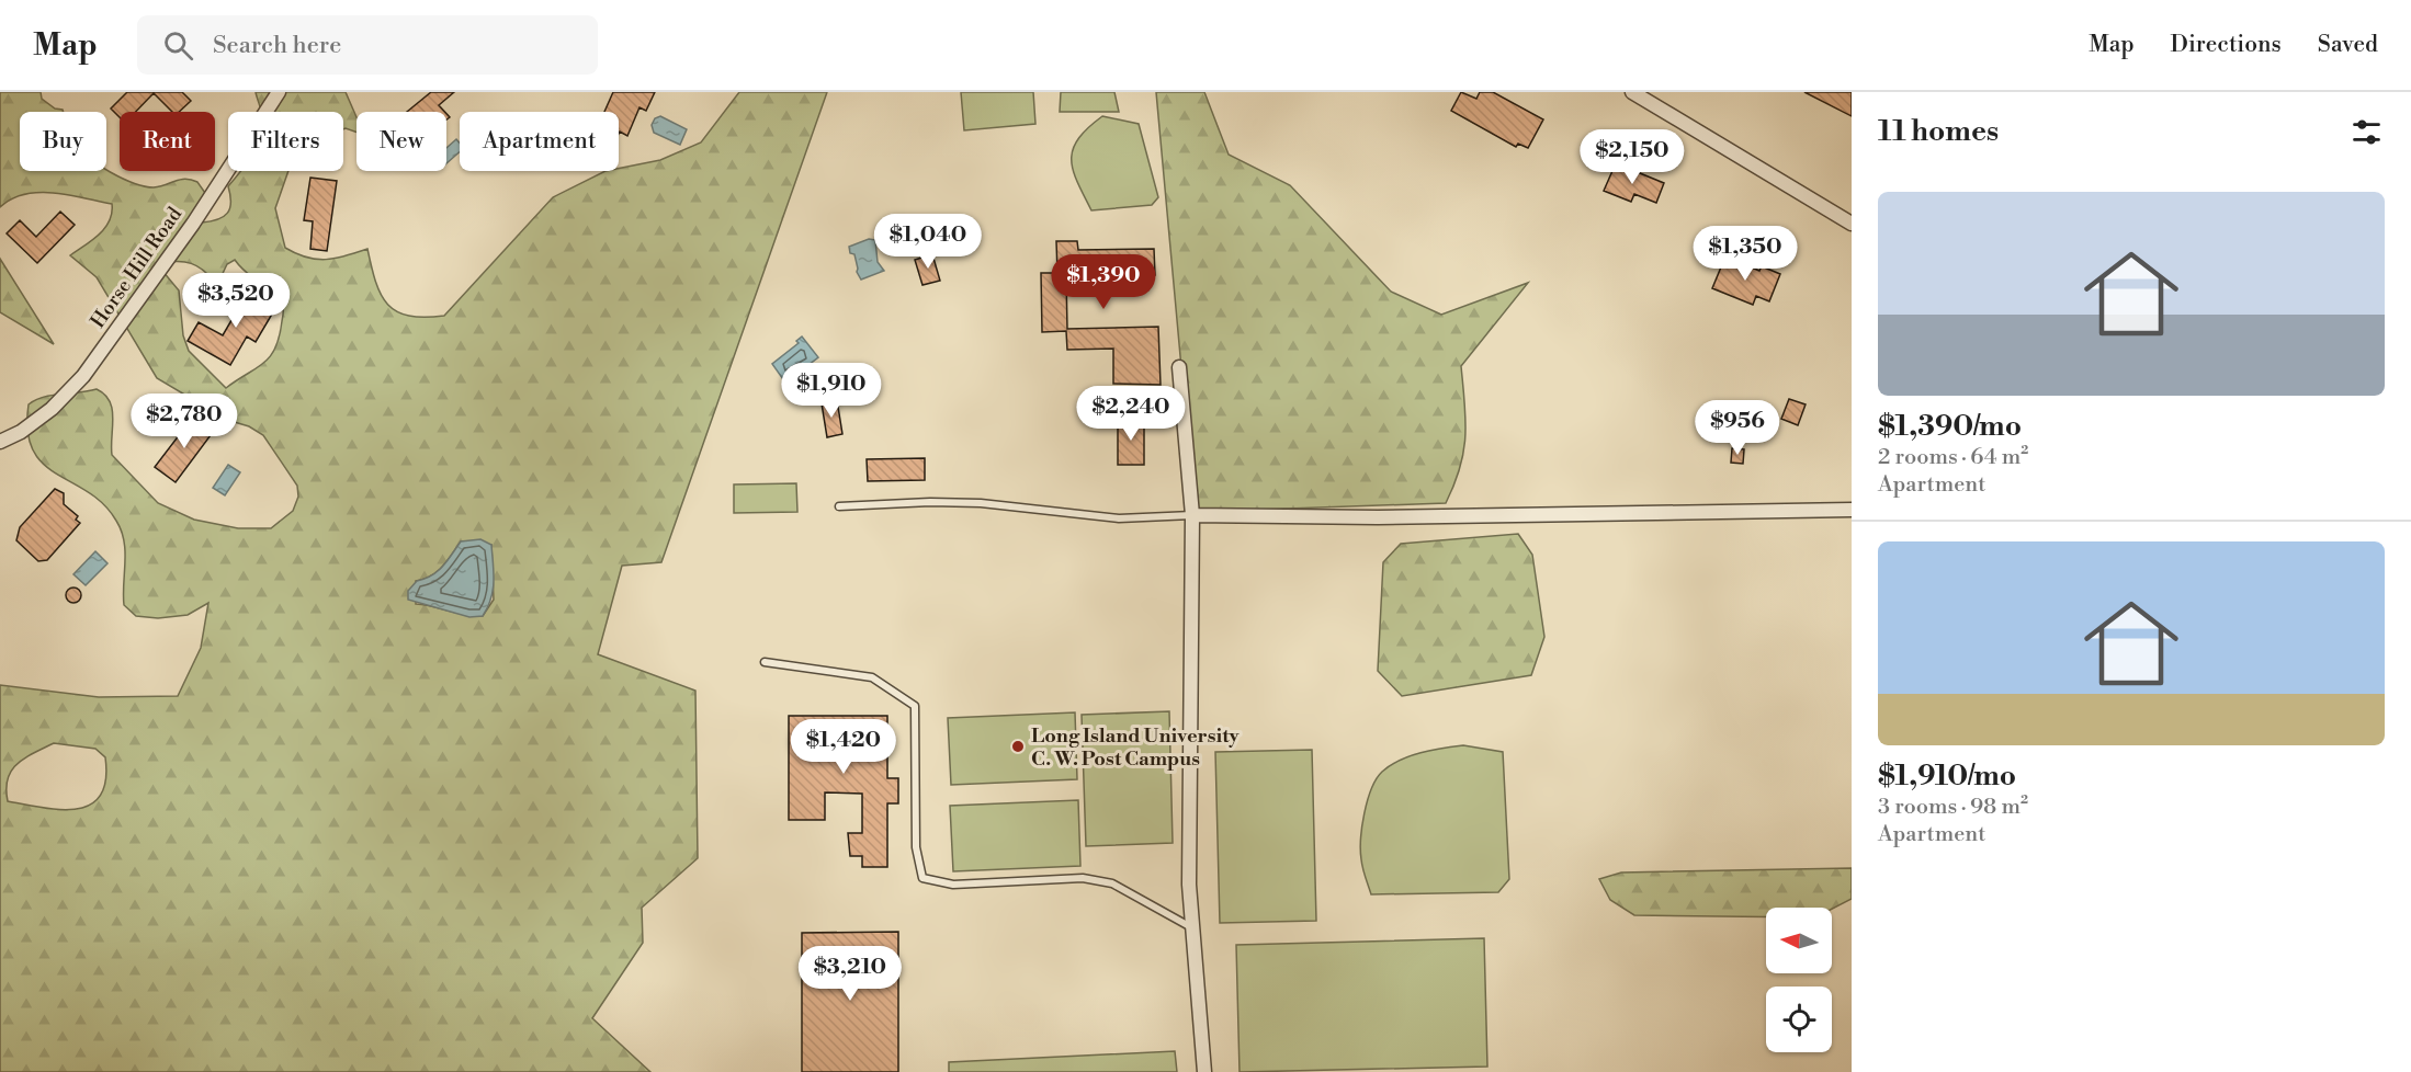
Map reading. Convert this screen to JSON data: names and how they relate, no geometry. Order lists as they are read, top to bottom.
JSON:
{
  "streets": {
    "street": ["Horse Hill Road"]
  },
  "places": ["Long Island University C. W. Post Campus"],
  "north": "left",
  "page": {
    "header": "Map",
    "search": "Search here",
    "nav": ["Map", "Directions", "Saved"],
    "heading": "11 homes",
    "chip": [
      "Buy",
      "Rent",
      "Filters",
      "New",
      "Apartment"
    ],
    "price": [
      "$2,150",
      "$1,040",
      "$1,350",
      "$1,390",
      "$3,520",
      "$1,910",
      "$2,240",
      "$2,780",
      "$956",
      "$1,420",
      "$3,210"
    ],
    "list": [
      {
        "name": "$1,390/mo",
        "note": "2 rooms · 64 m² · Apartment"
      },
      {
        "name": "$1,910/mo",
        "note": "3 rooms · 98 m² · Apartment"
      }
    ]
  }
}
